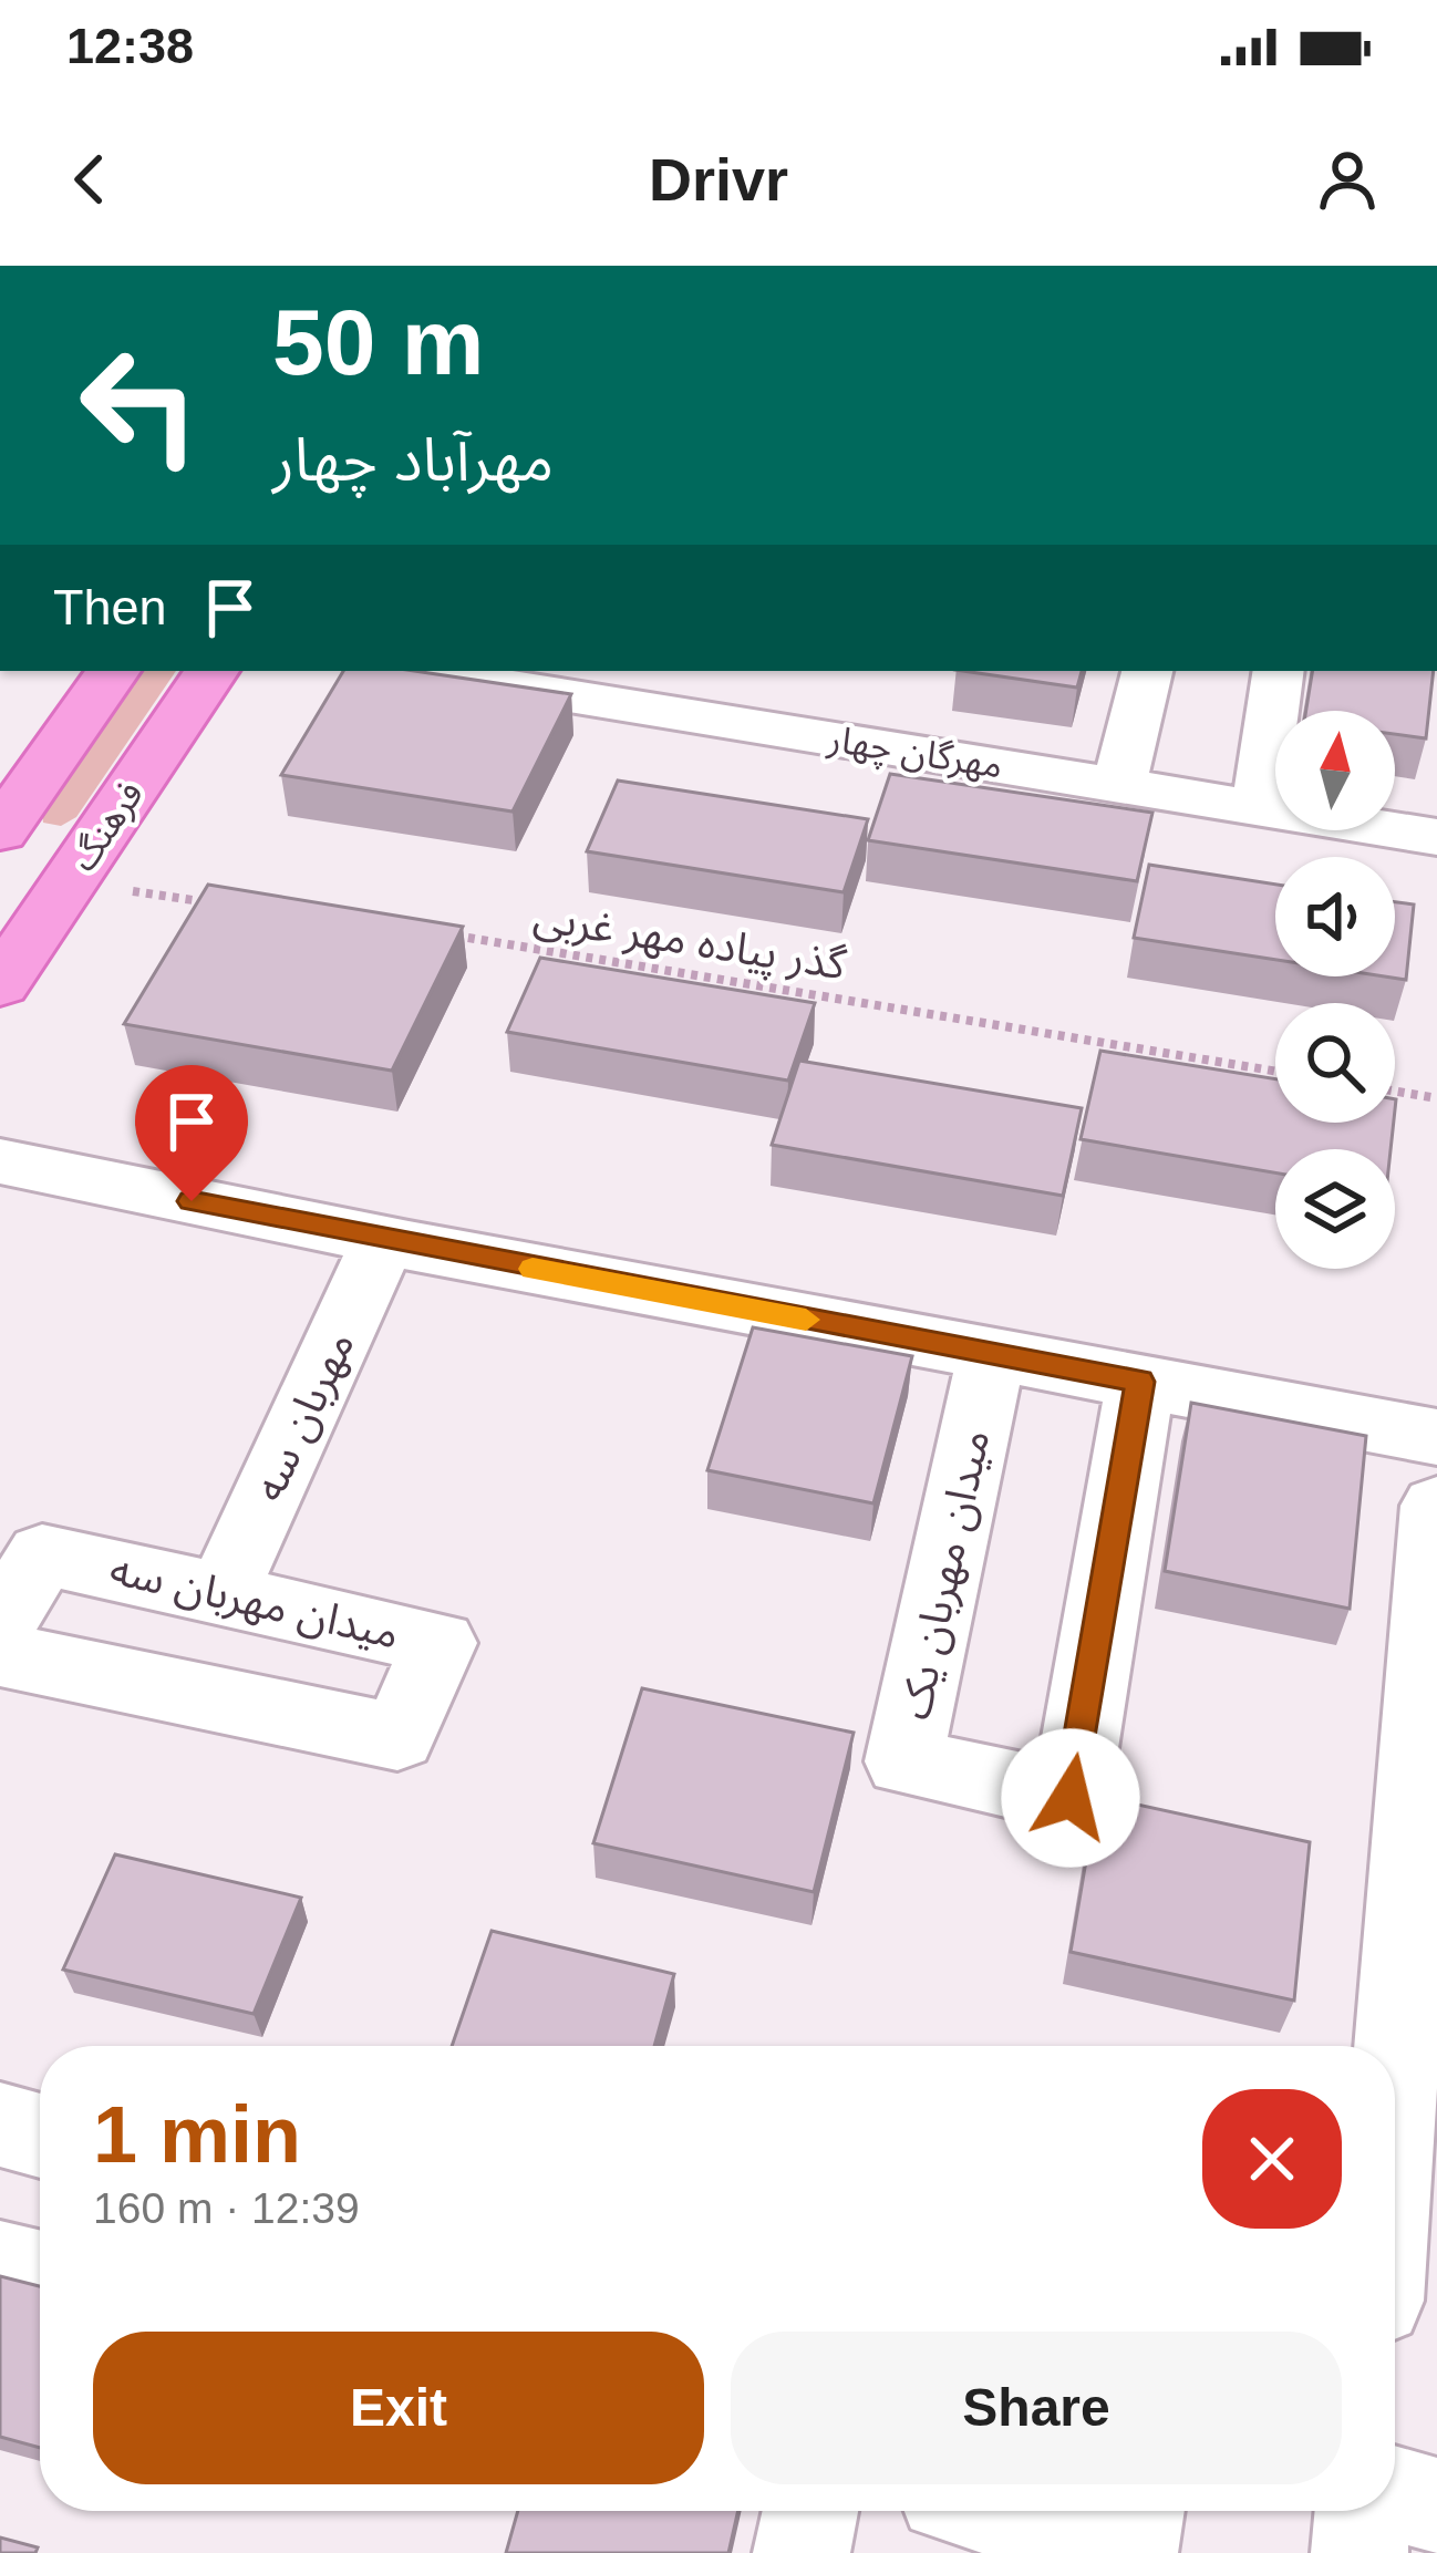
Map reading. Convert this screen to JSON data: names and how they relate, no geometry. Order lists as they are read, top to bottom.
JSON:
{
  "streets": {
    "main road": ["فرهنگ"],
    "street": [
      "مهرگان چهار",
      "مهربان سه",
      "میدان مهربان یک",
      "میدان مهربان سه"
    ],
    "path": ["گذر پیاده مهر غربی"]
  },
  "crossings": [
    ["مهربان سه", "میدان مهربان سه"]
  ],
  "north": "top",
  "page": {
    "status": "12:38",
    "header": "Drivr",
    "turn": ["50 m", "مهرآباد چهار"],
    "then": "Then",
    "heading": ["1 min", "160 m · 12:39"],
    "buttons": ["Exit", "Share"]
  }
}
